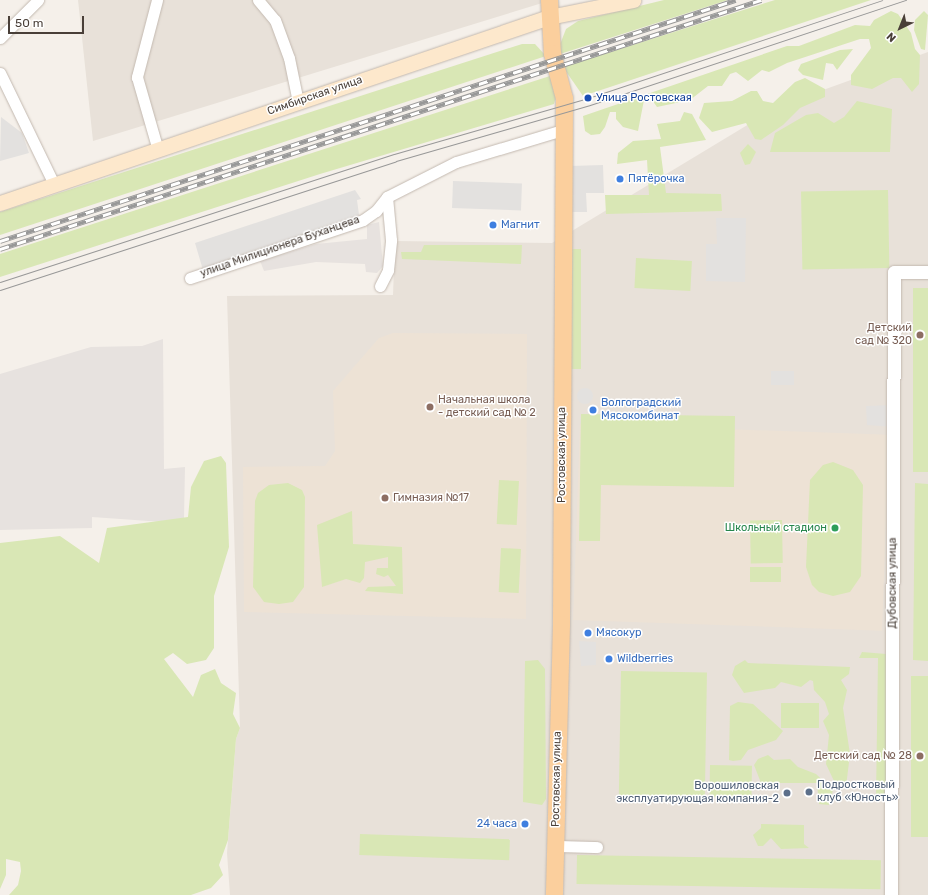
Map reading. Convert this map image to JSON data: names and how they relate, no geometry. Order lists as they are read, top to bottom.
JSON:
{
  "streets": {
    "main road": ["Симбирская улица", "Ростовская улица"],
    "street": ["улица Милиционера Буханцева", "Дубовская улица"]
  },
  "crossings": [
    ["Симбирская улица", "Ростовская улица"],
    ["улица Милиционера Буханцева", "Ростовская улица"]
  ],
  "places": [
    "Улица Ростовская",
    "Пятёрочка",
    "Магнит",
    "Детский сад № 320",
    "Начальная школа - детский сад № 2",
    "Волгоградский Мясокомбинат",
    "Гимназия №17",
    "Школьный стадион",
    "Мясокур",
    "Wildberries",
    "Детский сад № 28",
    "Подростковый клуб «Юность»",
    "Ворошиловская эксплуатирующая компания-2",
    "24 часа"
  ],
  "scale_bar": "50 m",
  "north": "bottom left"
}
